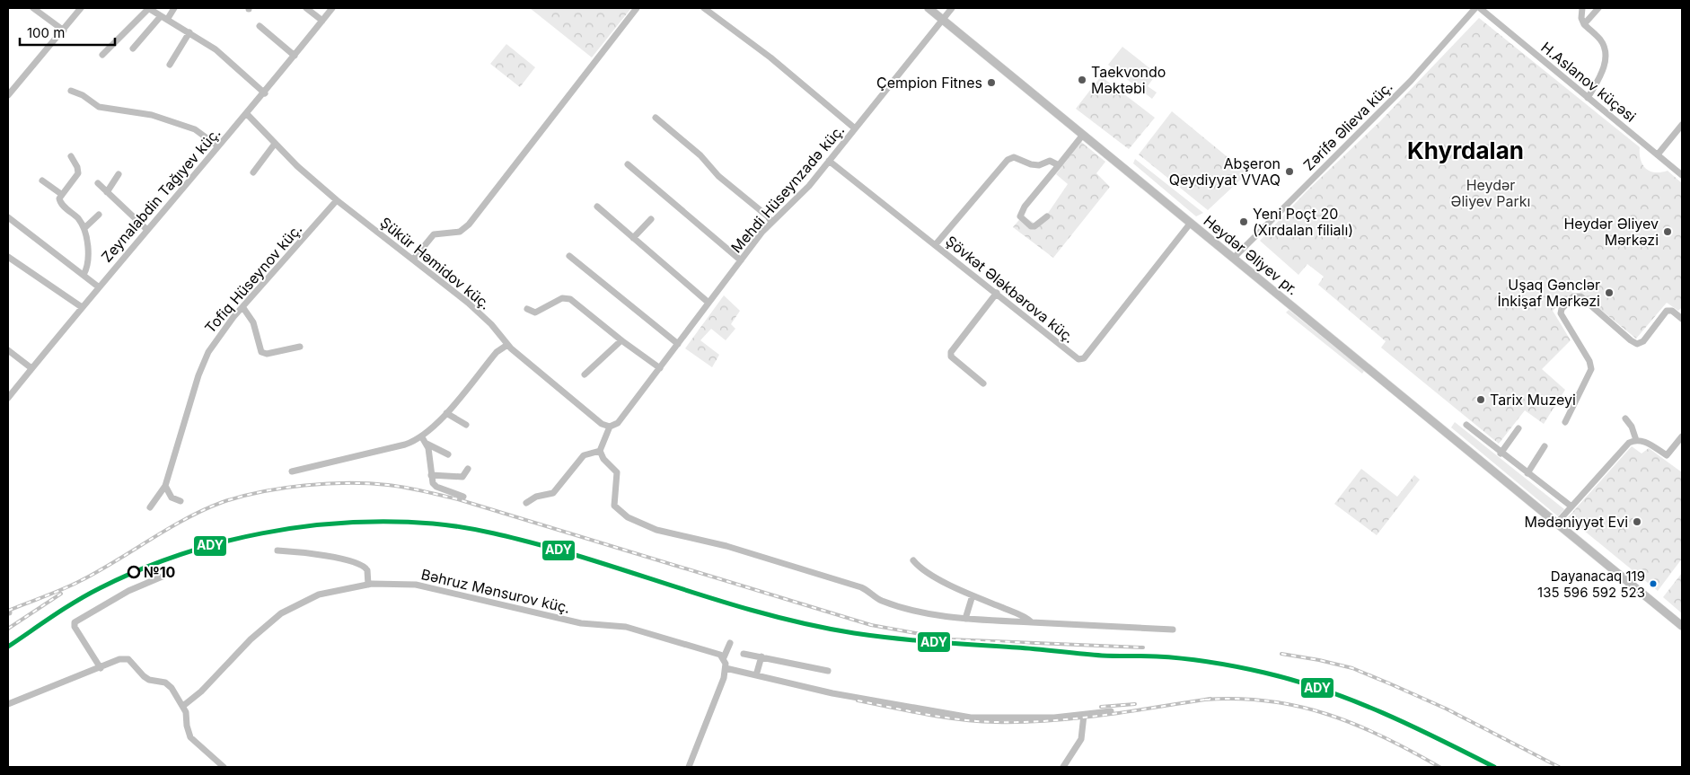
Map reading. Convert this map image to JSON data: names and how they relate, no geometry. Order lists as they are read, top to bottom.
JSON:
{
  "streets": {
    "main road": ["Heydər Əliyev pr."],
    "street": [
      "H.Aslanov küçəsi",
      "Zərifə Əlieva küç.",
      "Mehdi Hüseynzadə küç.",
      "Zeynalabdin Tağıyev küç.",
      "Şükür Həmidov küç.",
      "Tofiq Hüseynov küç.",
      "Şövkət Ələkbərova küç.",
      "Bəhruz Mənsurov küç."
    ]
  },
  "crossings": [
    ["Zərifə Əlieva küç.", "Heydər Əliyev pr."],
    ["Mehdi Hüseynzadə küç.", "Heydər Əliyev pr."],
    ["Mehdi Hüseynzadə küç.", "Şükür Həmidov küç."],
    ["Mehdi Hüseynzadə küç.", "Şövkət Ələkbərova küç."],
    ["Zeynalabdin Tağıyev küç.", "Şükür Həmidov küç."],
    ["Heydər Əliyev pr.", "Şövkət Ələkbərova küç."],
    ["Şükür Həmidov küç.", "Tofiq Hüseynov küç."]
  ],
  "districts": ["Khyrdalan"],
  "parks": ["Heydər Əliyev Parkı"],
  "places": [
    "Taekvondo Məktəbi",
    "Çempion Fitnes",
    "Abşeron Qeydiyyat VVAQ",
    "Yeni Poçt 20 (Xırdalan filialı)",
    "Heydər Əliyev Mərkəzi",
    "Uşaq Gənclər İnkişaf Mərkəzi",
    "Tarix Muzeyi",
    "Mədəniyyət Evi",
    "№10",
    "Dayanacaq 119 135 596 592 523"
  ],
  "lines": ["transit line ADY"],
  "scale_bar": "100 m"
}
